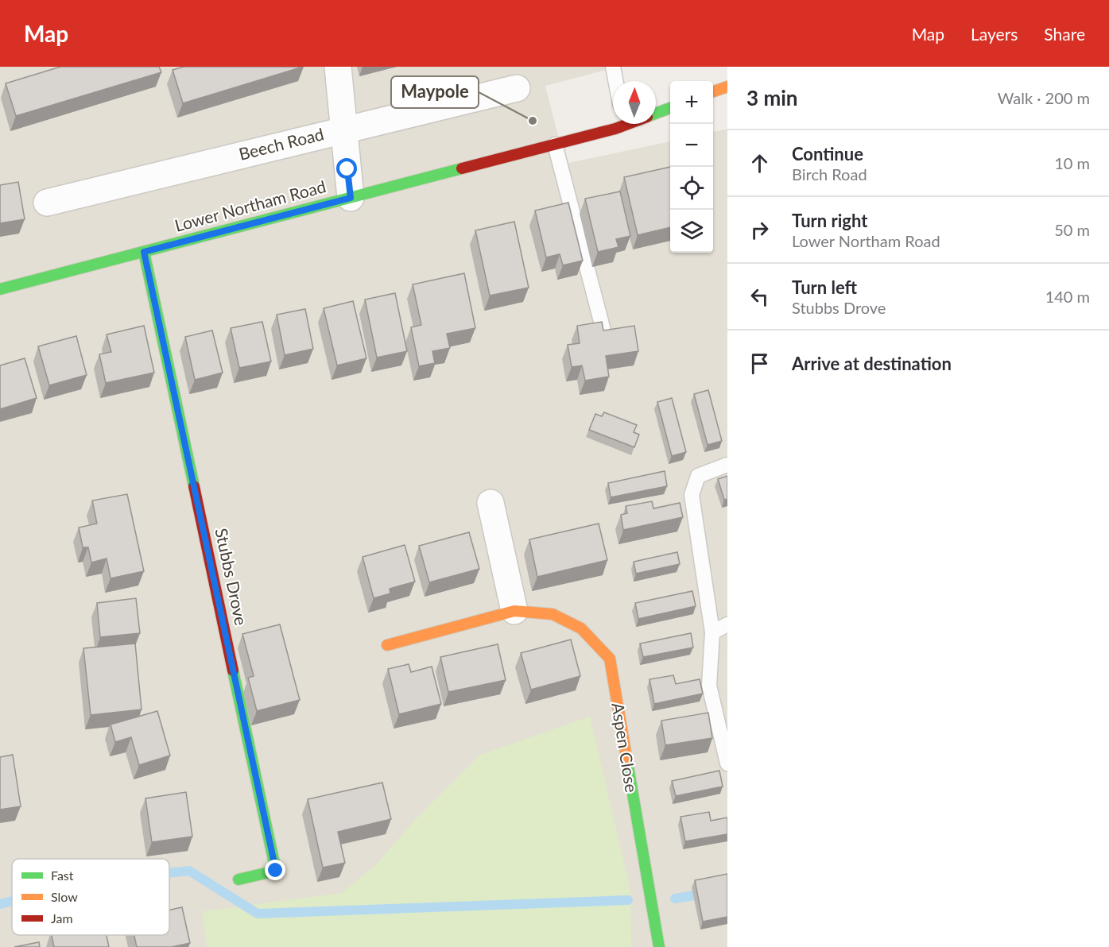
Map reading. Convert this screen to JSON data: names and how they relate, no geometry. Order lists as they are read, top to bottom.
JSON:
{
  "streets": {
    "street": [
      "Beech Road",
      "Lower Northam Road",
      "Stubbs Drove",
      "Aspen Close"
    ]
  },
  "crossings": [
    ["Lower Northam Road", "Stubbs Drove"]
  ],
  "places": ["Maypole"],
  "legend": ["Fast", "Slow", "Jam"],
  "north": "top",
  "page": {
    "header": "Map",
    "nav": ["Map", "Layers", "Share"],
    "heading": ["3 min", "Walk · 200 m"],
    "map_buttons": ["+", "−"],
    "list": [
      ["Continue", "Birch Road", "10 m"],
      ["Turn right", "Lower Northam Road", "50 m"],
      ["Turn left", "Stubbs Drove", "140 m"],
      "Arrive at destination"
    ]
  }
}
